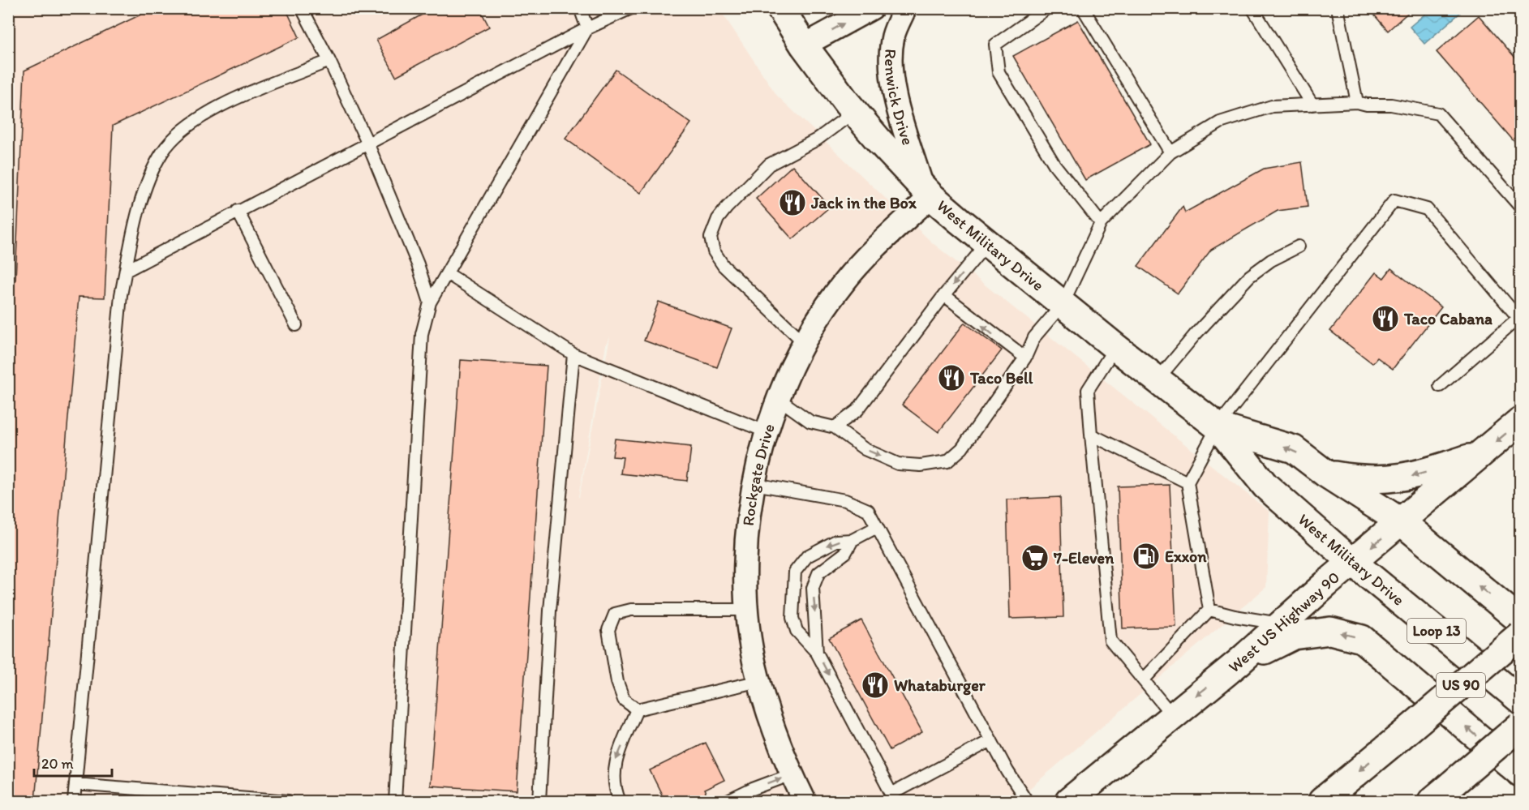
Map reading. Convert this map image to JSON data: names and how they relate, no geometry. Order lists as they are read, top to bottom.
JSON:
{
  "streets": {
    "main road": [
      "West Military Drive",
      "West US Highway 90",
      "Loop 13",
      "US 90"
    ],
    "street": ["Renwick Drive", "Rockgate Drive"]
  },
  "crossings": [
    ["Renwick Drive", "West Military Drive"],
    ["Renwick Drive", "Rockgate Drive"],
    ["West Military Drive", "Rockgate Drive"],
    ["West Military Drive", "West US Highway 90"]
  ],
  "places": {
    "restaurant": [
      "Jack in the Box",
      "Taco Cabana",
      "Taco Bell",
      "Whataburger"
    ],
    "fuel station": ["Exxon"],
    "supermarket": ["7-Eleven"]
  },
  "scale_bar": "20 m"
}
